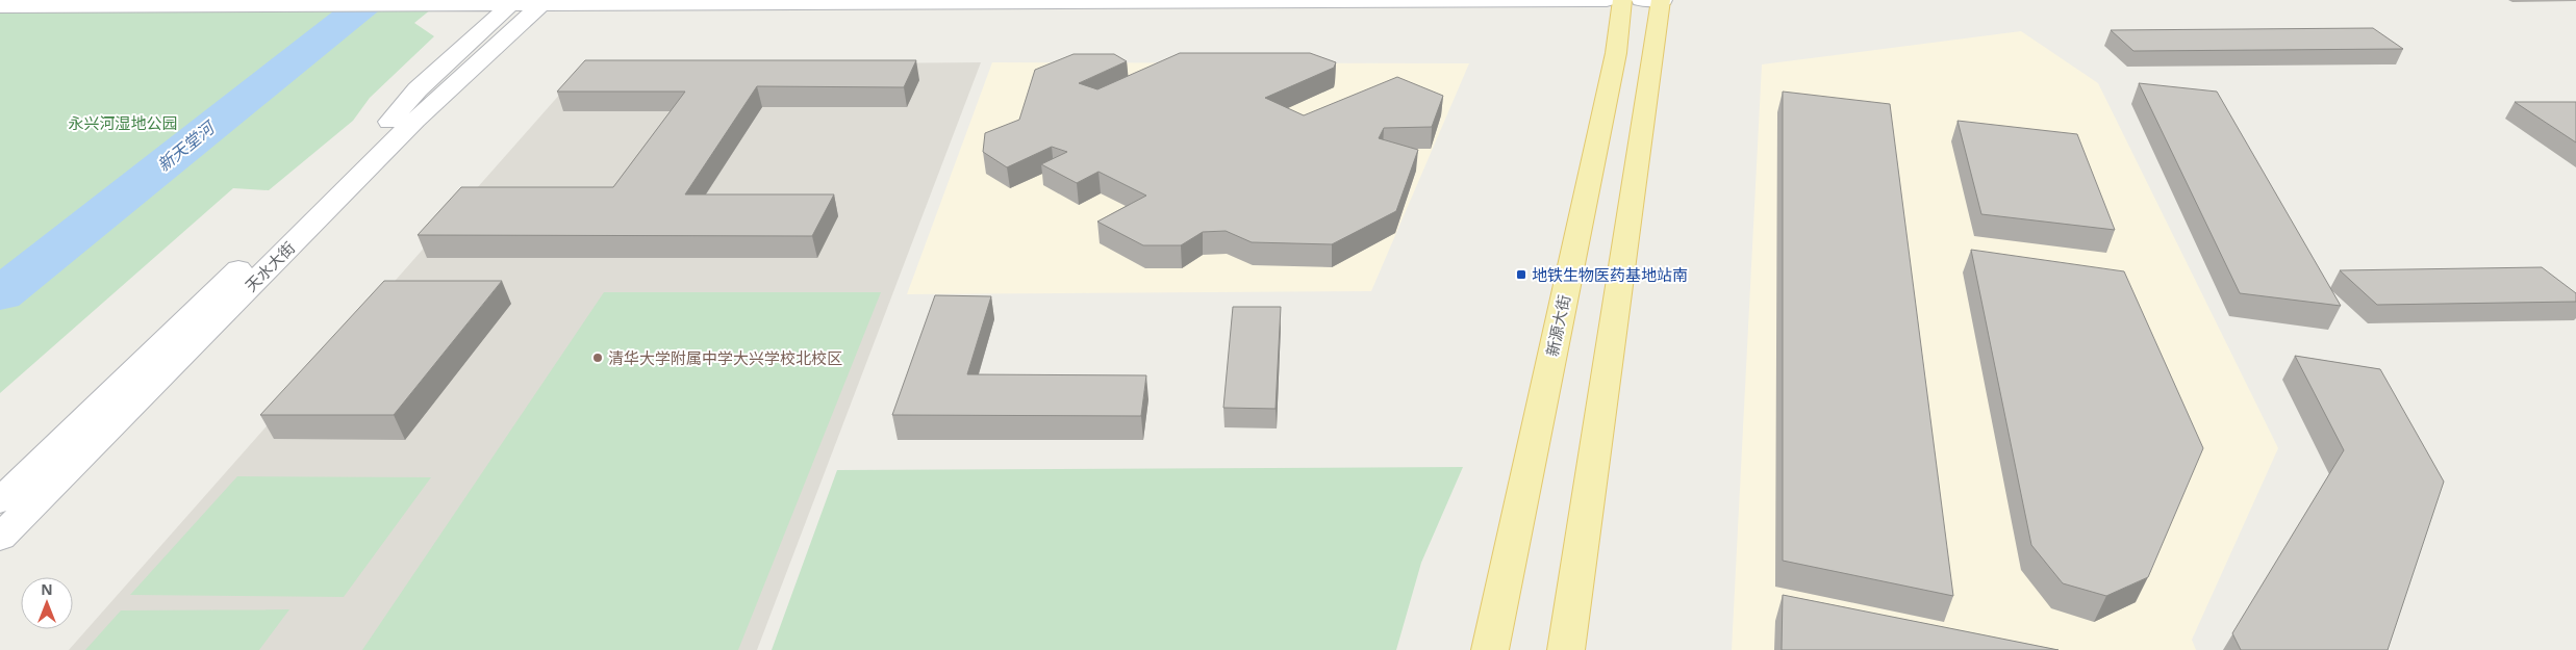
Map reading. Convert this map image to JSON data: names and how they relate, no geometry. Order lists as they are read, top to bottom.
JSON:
{
  "streets": {
    "main road": ["天水大街", "新源大街"]
  },
  "water": ["新天堂河"],
  "parks": ["永兴河湿地公园"],
  "places": {
    "transit": ["地铁生物医药基地站南"],
    "other": ["清华大学附属中学大兴学校北校区"]
  },
  "north": "top"
}
